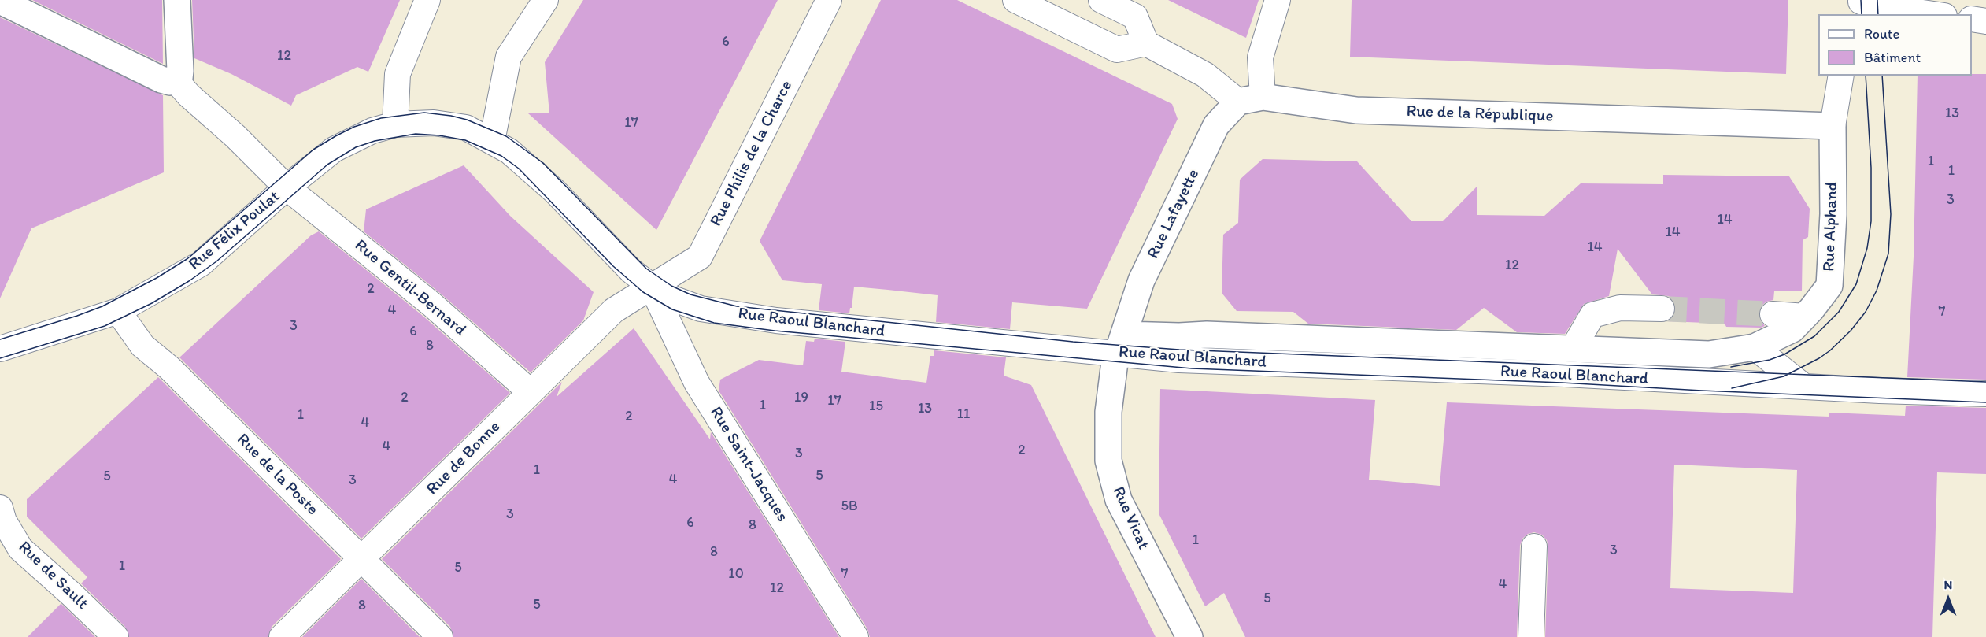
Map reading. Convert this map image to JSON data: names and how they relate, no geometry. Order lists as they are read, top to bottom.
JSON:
{
  "streets": {
    "street": [
      "Rue de la République",
      "Rue Philis de la Charce",
      "Rue Lafayette",
      "Rue Alphand",
      "Rue Félix Poulat",
      "Rue Gentil-Bernard",
      "Rue Raoul Blanchard",
      "Rue de Bonne",
      "Rue Saint-Jacques",
      "Rue de la Poste",
      "Rue Vicat",
      "Rue de Sault"
    ]
  },
  "crossings": [
    ["Rue de la République", "Rue Lafayette"],
    ["Rue de la République", "Rue Alphand"],
    ["Rue Philis de la Charce", "Rue Raoul Blanchard"],
    ["Rue Philis de la Charce", "Rue de Bonne"],
    ["Rue Philis de la Charce", "Rue Saint-Jacques"],
    ["Rue Lafayette", "Rue Raoul Blanchard"],
    ["Rue Lafayette", "Rue Vicat"],
    ["Rue Alphand", "Rue Raoul Blanchard"],
    ["Rue Félix Poulat", "Rue Gentil-Bernard"],
    ["Rue Félix Poulat", "Rue Raoul Blanchard"],
    ["Rue Félix Poulat", "Rue de la Poste"],
    ["Rue Gentil-Bernard", "Rue de Bonne"],
    ["Rue Raoul Blanchard", "Rue de Bonne"],
    ["Rue Raoul Blanchard", "Rue Saint-Jacques"],
    ["Rue Raoul Blanchard", "Rue Vicat"],
    ["Rue de Bonne", "Rue Saint-Jacques"],
    ["Rue de Bonne", "Rue de la Poste"]
  ],
  "house_numbers": [
    "6",
    "12",
    "13",
    "17",
    "1",
    "1",
    "3",
    "14",
    "14",
    "14",
    "12",
    "2",
    "4",
    "7",
    "3",
    "6",
    "8",
    "2",
    "19",
    "17",
    "1",
    "15",
    "13",
    "11",
    "1",
    "2",
    "4",
    "4",
    "2",
    "3",
    "1",
    "5",
    "5",
    "4",
    "3",
    "5B",
    "3",
    "6",
    "8",
    "1",
    "3",
    "8",
    "1",
    "5",
    "10",
    "7",
    "4",
    "12",
    "5",
    "5",
    "8"
  ],
  "legend": ["Route", "Bâtiment"],
  "north": "top"
}
